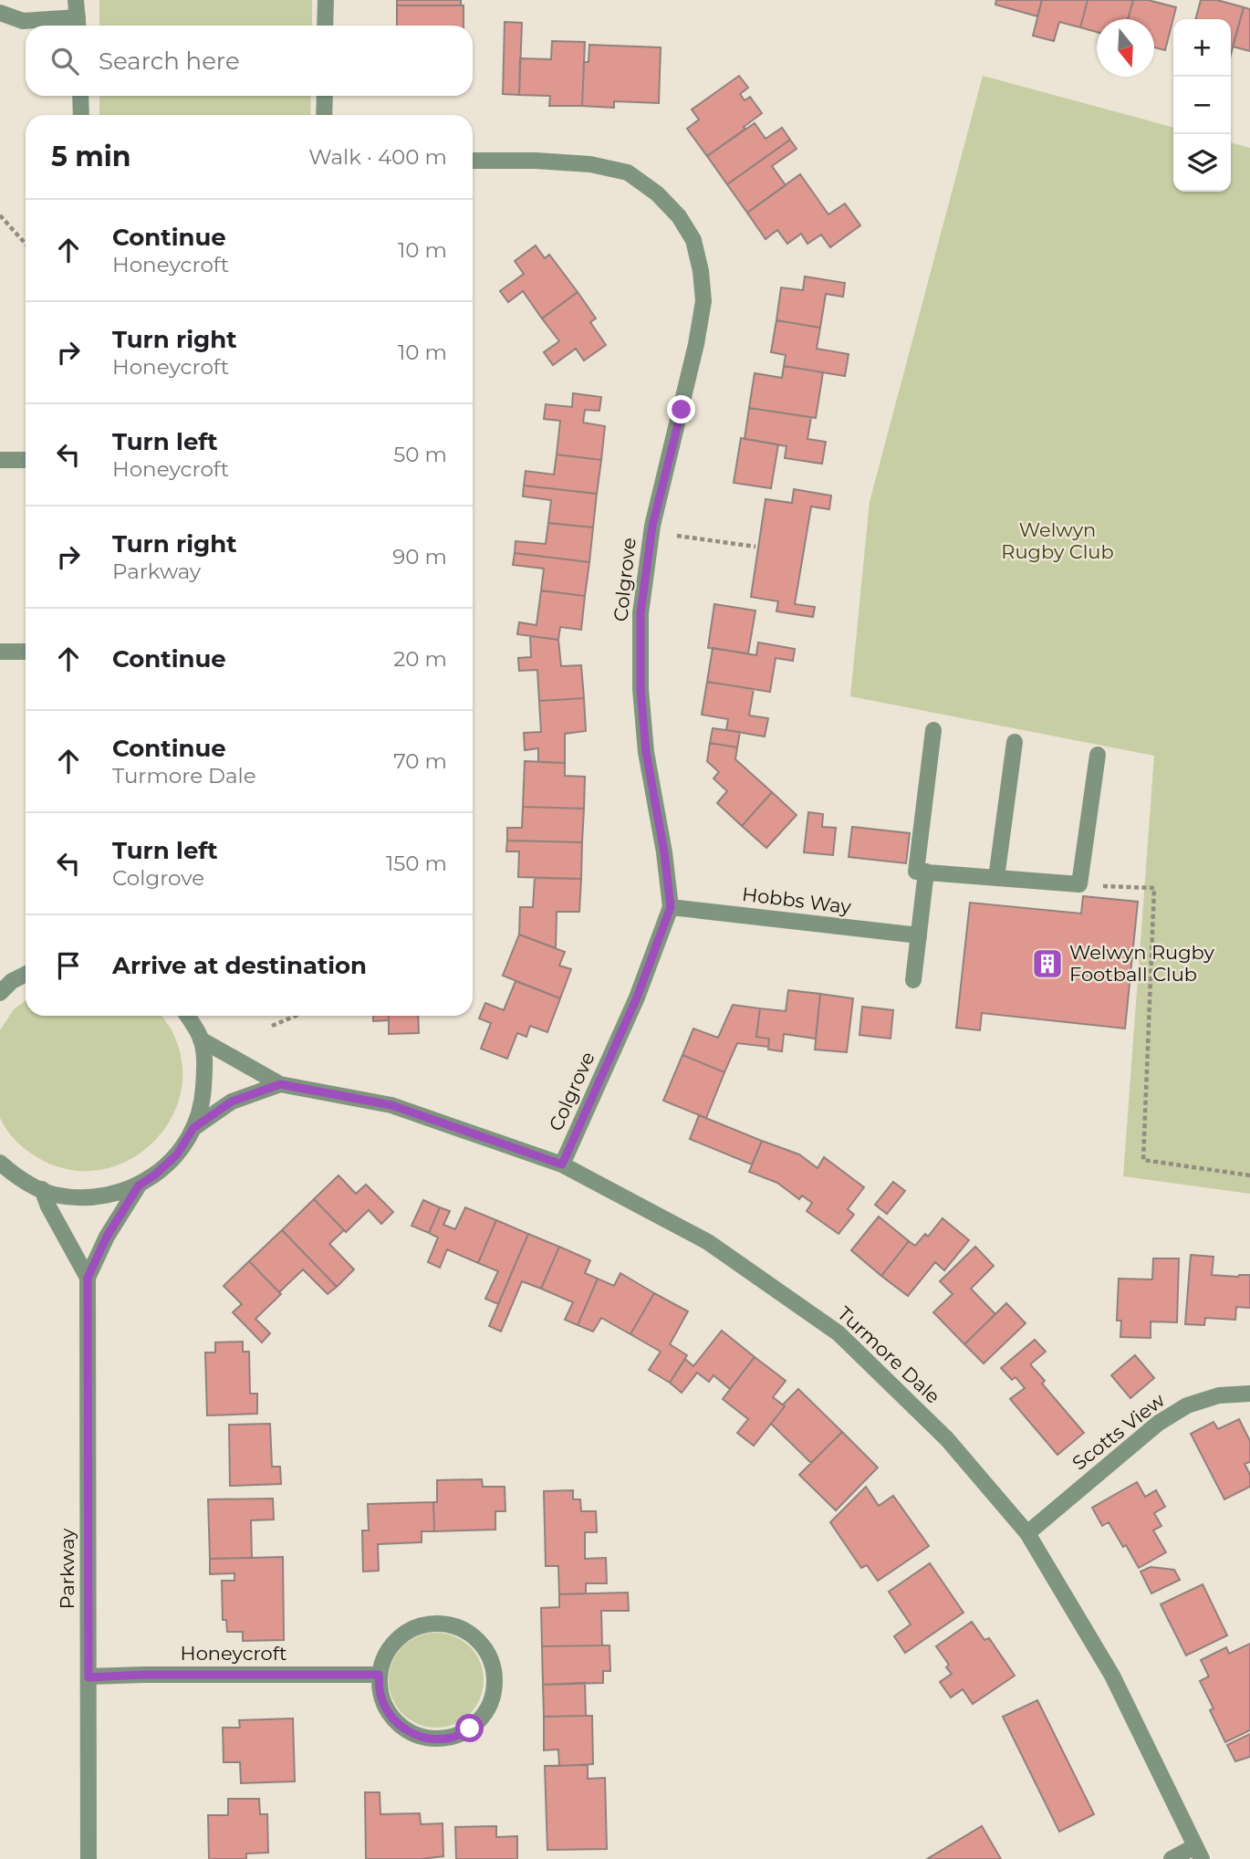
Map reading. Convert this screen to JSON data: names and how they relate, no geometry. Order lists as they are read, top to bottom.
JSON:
{
  "streets": {
    "street": [
      "Colgrove",
      "Hobbs Way",
      "Turmore Dale",
      "Scotts View",
      "Parkway",
      "Honeycroft"
    ]
  },
  "crossings": [
    ["Colgrove", "Hobbs Way"],
    ["Colgrove", "Turmore Dale"],
    ["Turmore Dale", "Scotts View"],
    ["Parkway", "Honeycroft"]
  ],
  "parks": ["Welwyn Rugby Club"],
  "places": {
    "building": ["Welwyn Rugby Football Club"]
  },
  "north": "bottom",
  "page": {
    "map_buttons": ["+", "−"],
    "search": "Search here",
    "heading": ["5 min", "Walk · 400 m"],
    "list": [
      ["Continue", "Honeycroft", "10 m"],
      ["Turn right", "Honeycroft", "10 m"],
      ["Turn left", "Honeycroft", "50 m"],
      ["Turn right", "Parkway", "90 m"],
      ["Continue", "20 m"],
      ["Continue", "Turmore Dale", "70 m"],
      ["Turn left", "Colgrove", "150 m"],
      "Arrive at destination"
    ]
  }
}
